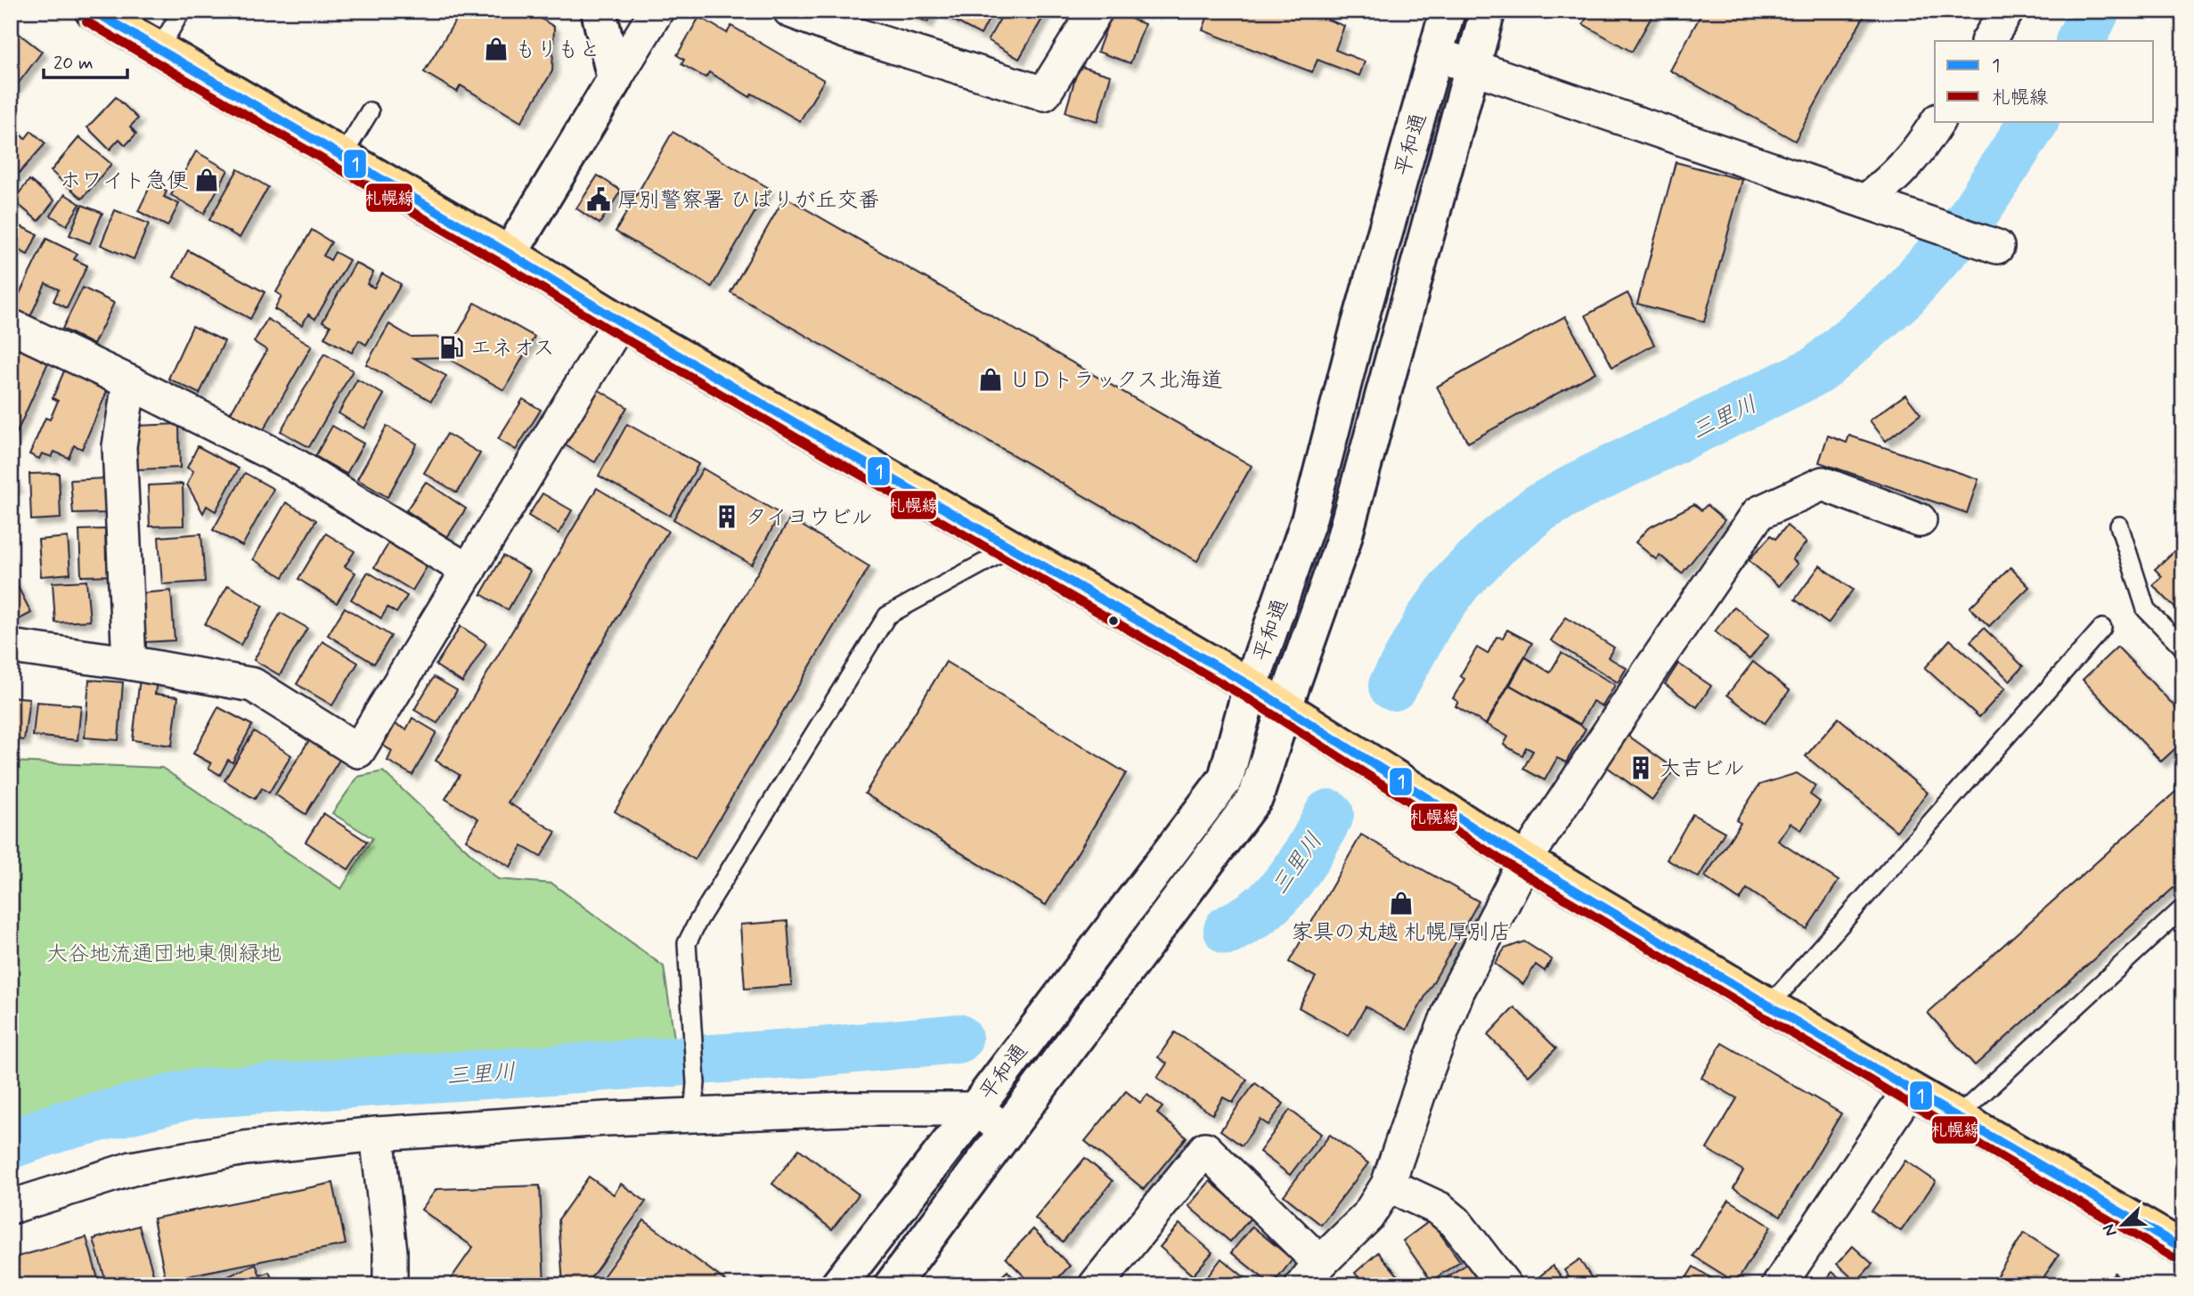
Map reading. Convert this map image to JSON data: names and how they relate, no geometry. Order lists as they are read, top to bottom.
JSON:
{
  "streets": {
    "street": ["平和通"]
  },
  "water": ["三里川"],
  "parks": ["大谷地流通団地東側緑地"],
  "places": {
    "shop": [
      "もりもと",
      "ホワイト急便",
      "ＵＤトラックス北海道",
      "家具の丸越 札幌厚別店"
    ],
    "public building": ["厚別警察署 ひばりが丘交番"],
    "fuel station": ["エネオス"],
    "building": ["タイヨウビル", "大吉ビル"]
  },
  "lines": ["transit line 1", "transit line 札幌線"],
  "legend": ["1", "札幌線"],
  "scale_bar": "20 m",
  "north": "bottom left"
}
